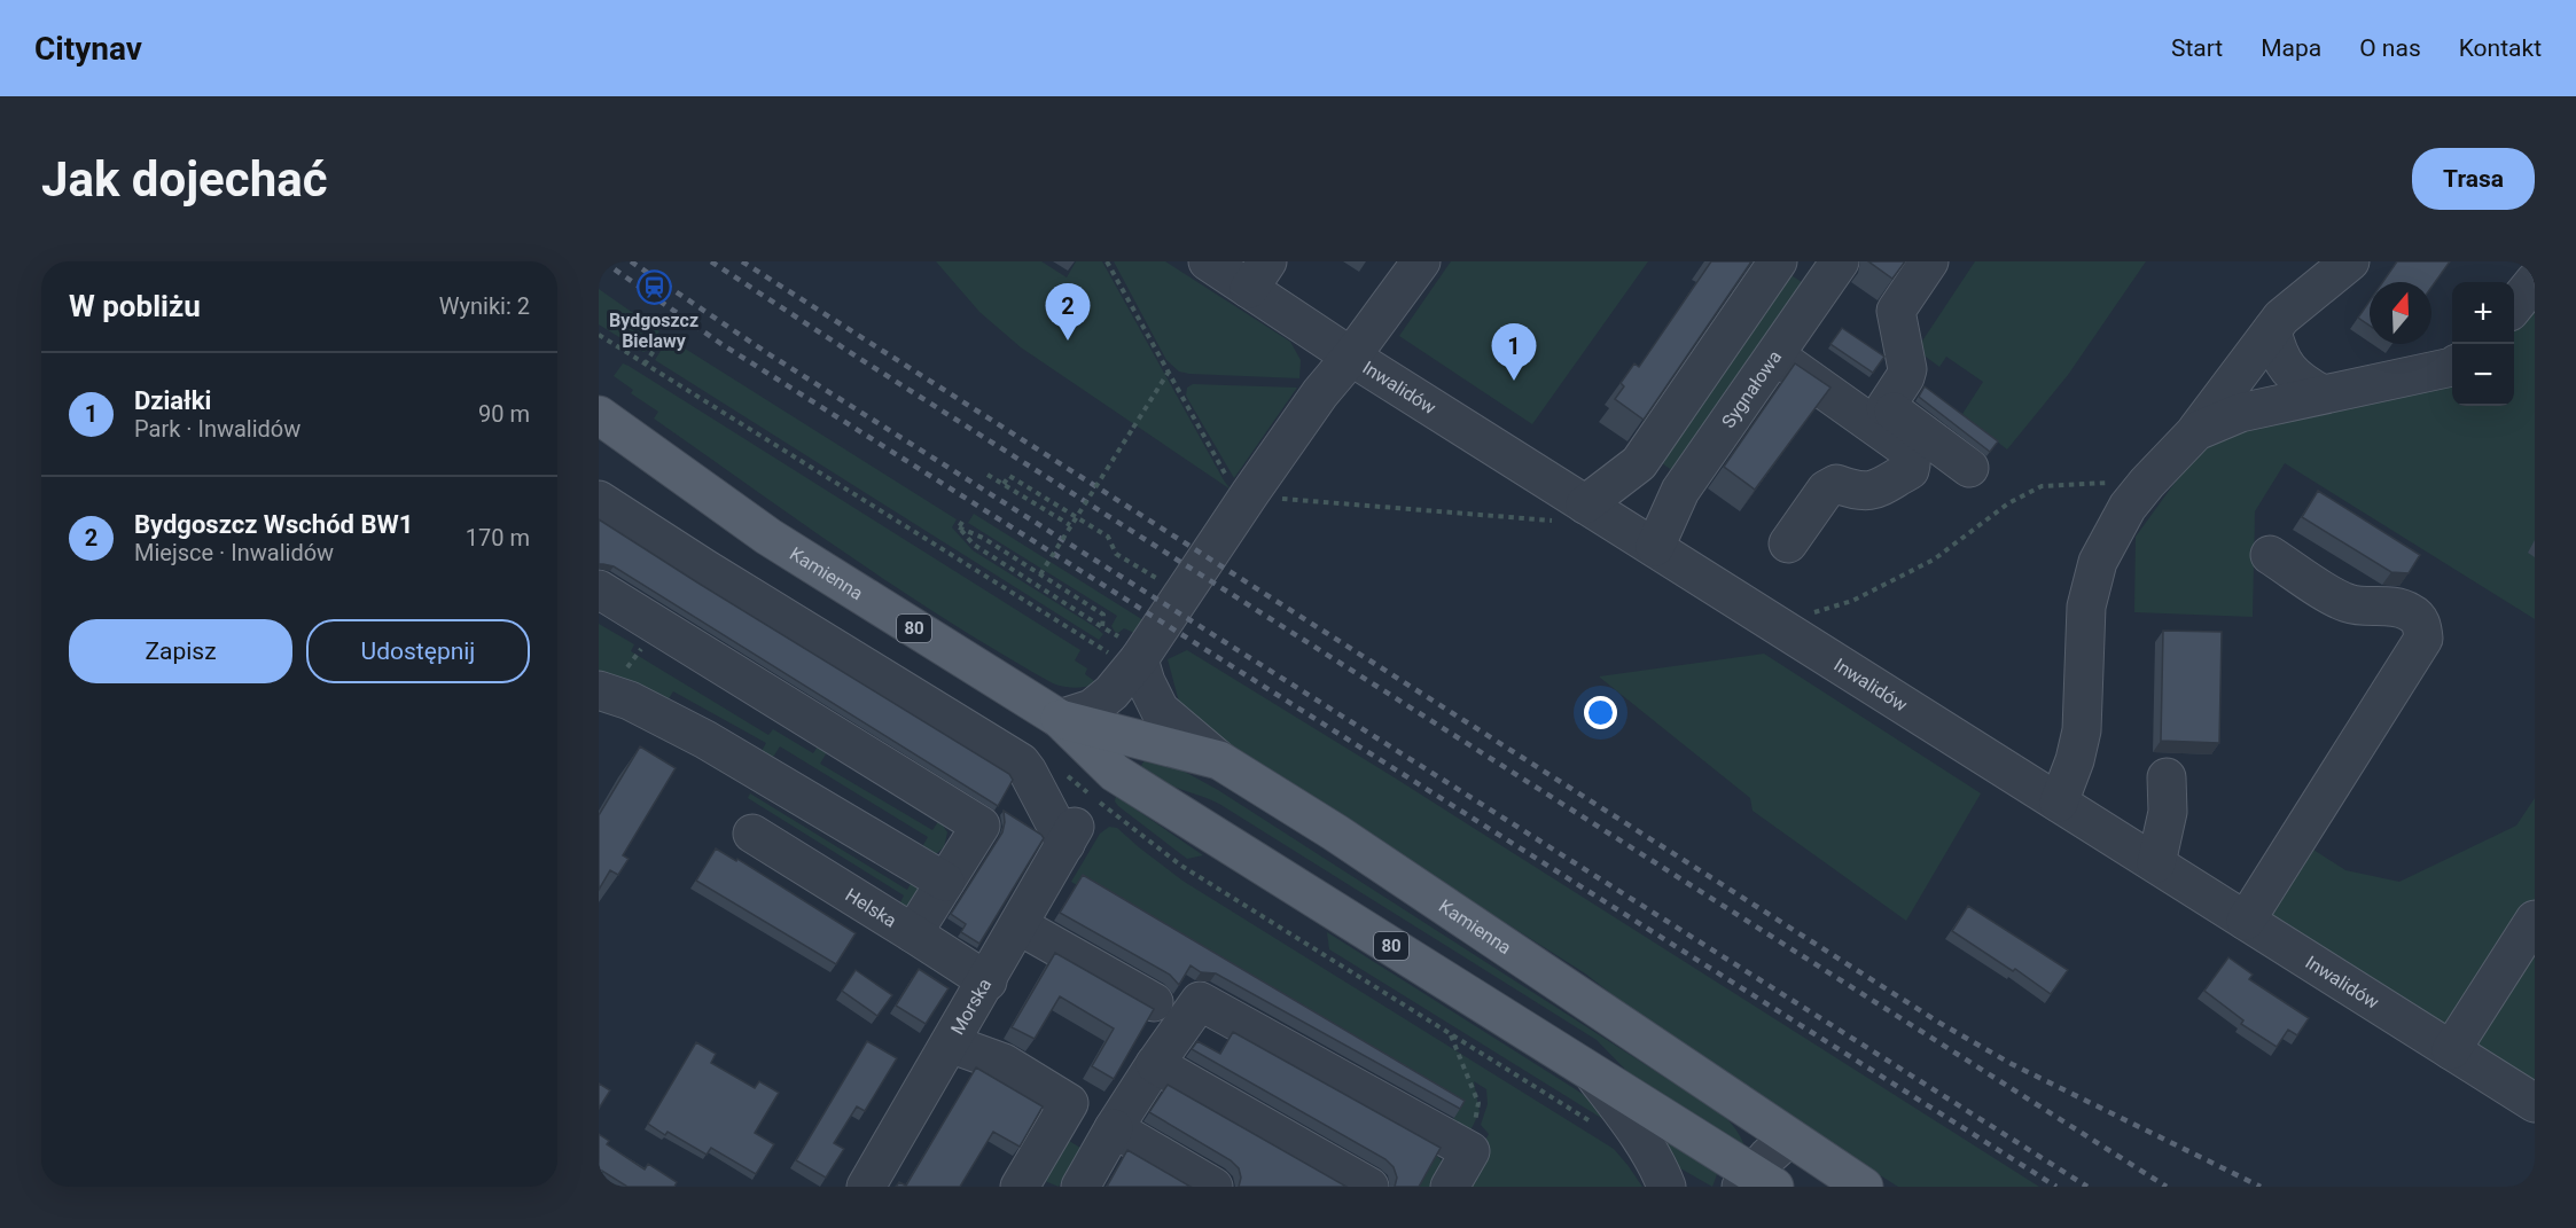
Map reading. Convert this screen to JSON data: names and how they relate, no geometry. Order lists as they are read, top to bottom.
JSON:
{
  "streets": {
    "main road": ["Kamienna", "80"],
    "street": [
      "Inwalidów",
      "Sygnałowa",
      "Helska",
      "Morska"
    ]
  },
  "crossings": [
    ["Inwalidów", "Sygnałowa"],
    ["Helska", "Morska"]
  ],
  "places": {
    "station": ["Bydgoszcz Bielawy"]
  },
  "north": "top",
  "page": {
    "header": "Citynav",
    "nav": [
      "Start",
      "Mapa",
      "O nas",
      "Kontakt"
    ],
    "buttons": [
      "Trasa",
      ["Zapisz", "Udostępnij"]
    ],
    "title": "Jak dojechać",
    "heading": ["W pobliżu", "Wyniki: 2"],
    "map_buttons": ["+", "−"],
    "pins": ["2", "1"],
    "list": [
      {
        "mark": "1",
        "name": "Działki",
        "note": "Park · Inwalidów",
        "value": "90 m"
      },
      {
        "mark": "2",
        "name": "Bydgoszcz Wschód BW1",
        "note": "Miejsce · Inwalidów",
        "value": "170 m"
      }
    ]
  }
}
